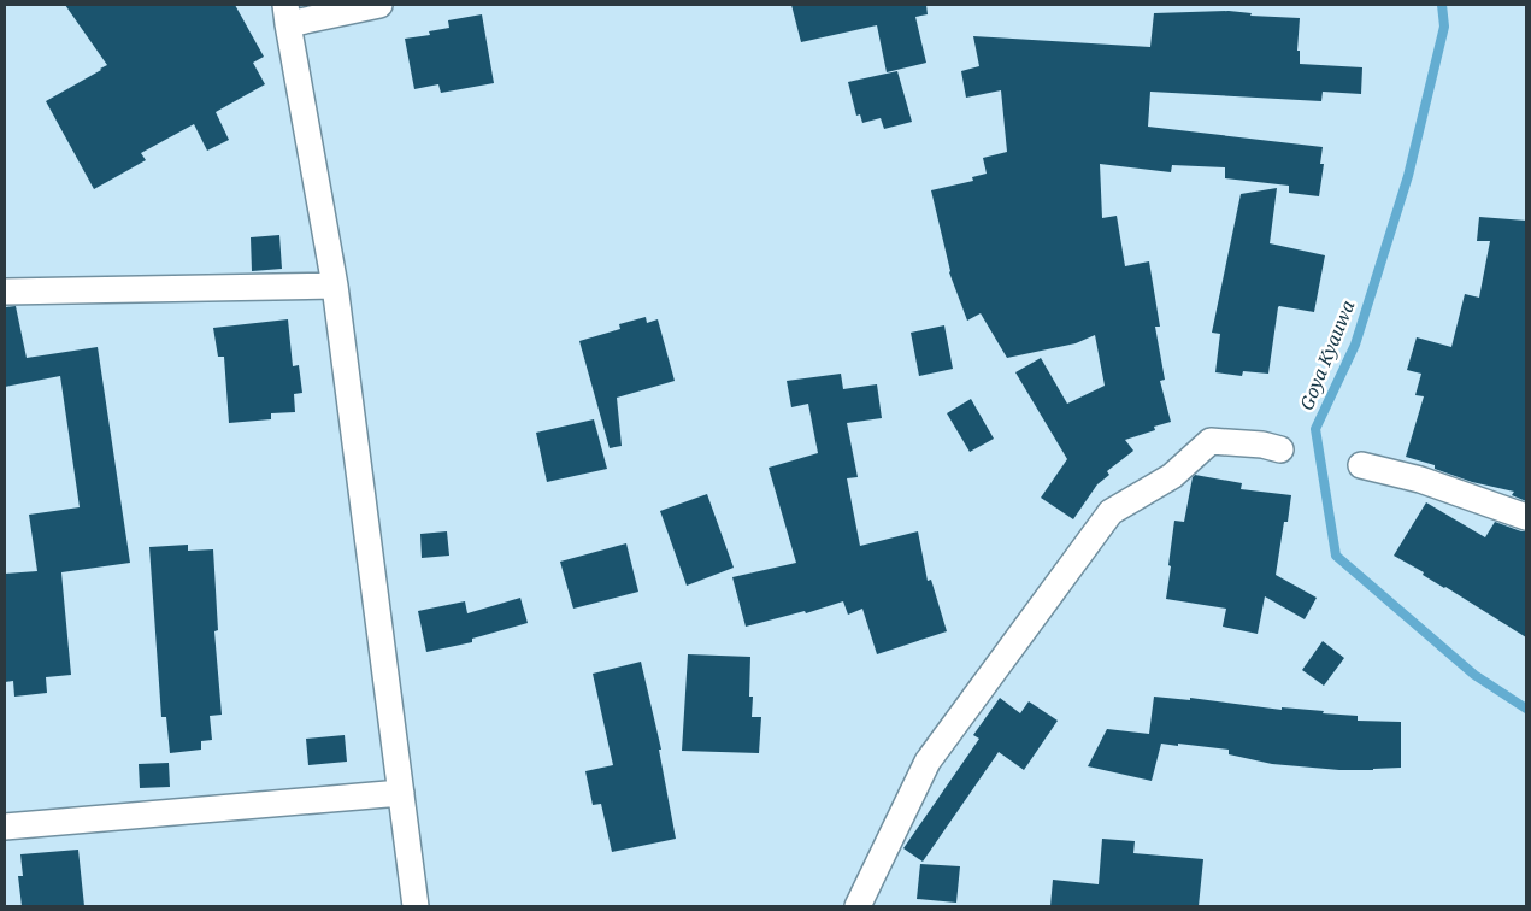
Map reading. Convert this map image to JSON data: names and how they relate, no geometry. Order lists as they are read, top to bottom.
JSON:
{
  "water": ["Goya Kyauwa"]
}
